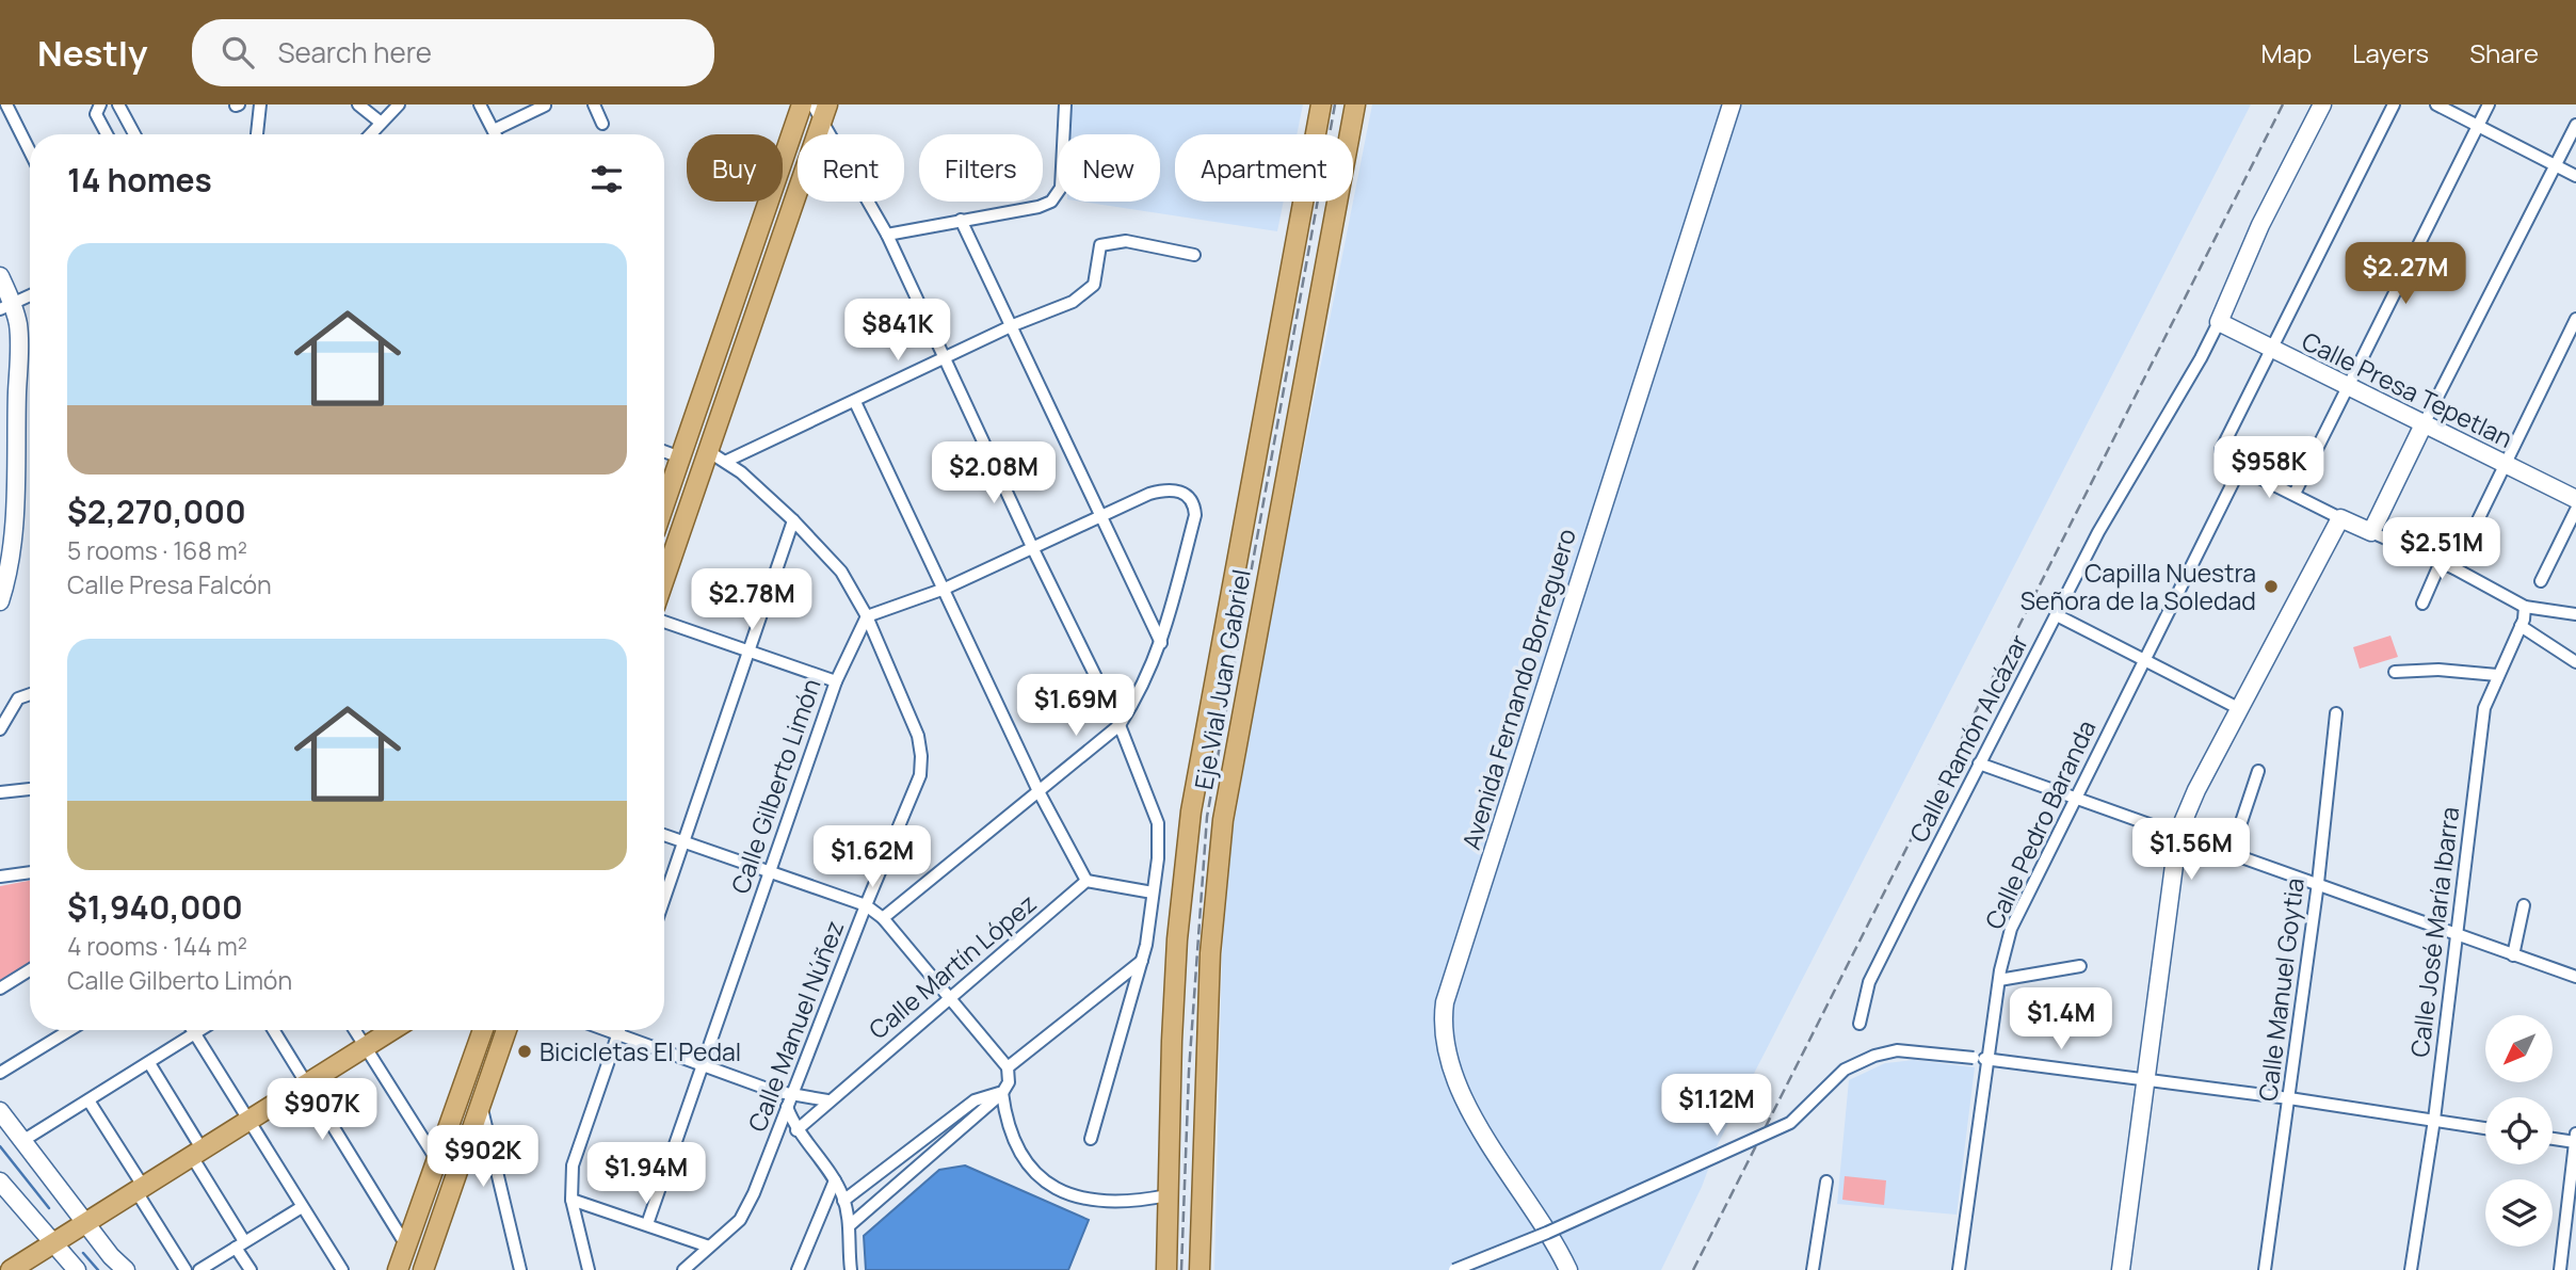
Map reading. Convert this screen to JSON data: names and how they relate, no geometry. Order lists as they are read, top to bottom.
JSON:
{
  "streets": {
    "main road": ["Eje Vial Juan Gabriel"],
    "street": [
      "Calle Presa Tepetlan",
      "Avenida Fernando Borreguero",
      "Calle Ramón Alcázar",
      "Calle Gilberto Limón",
      "Calle Pedro Baranda",
      "Calle José María Ibarra",
      "Calle Martín López",
      "Calle Manuel Goytia",
      "Calle Manuel Núñez"
    ]
  },
  "crossings": [
    ["Calle Presa Tepetlan", "Calle Ramón Alcázar"],
    ["Calle Gilberto Limón", "Calle Manuel Núñez"]
  ],
  "places": ["Capilla Nuestra Señora de la Soledad", "Bicicletas El Pedal"],
  "north": "bottom left",
  "page": {
    "header": "Nestly",
    "search": "Search here",
    "nav": ["Map", "Layers", "Share"],
    "chip": [
      "Buy",
      "Rent",
      "Filters",
      "New",
      "Apartment"
    ],
    "heading": "14 homes",
    "list": [
      {
        "name": "$2,270,000",
        "note": "5 rooms · 168 m² · Calle Presa Falcón"
      },
      {
        "name": "$1,940,000",
        "note": "4 rooms · 144 m² · Calle Gilberto Limón"
      }
    ],
    "price": [
      "$2.27M",
      "$841K",
      "$958K",
      "$2.08M",
      "$2.51M",
      "$2.78M",
      "$1.69M",
      "$1.56M",
      "$1.62M",
      "$1.4M",
      "$1.12M",
      "$907K",
      "$902K",
      "$1.94M"
    ]
  }
}
